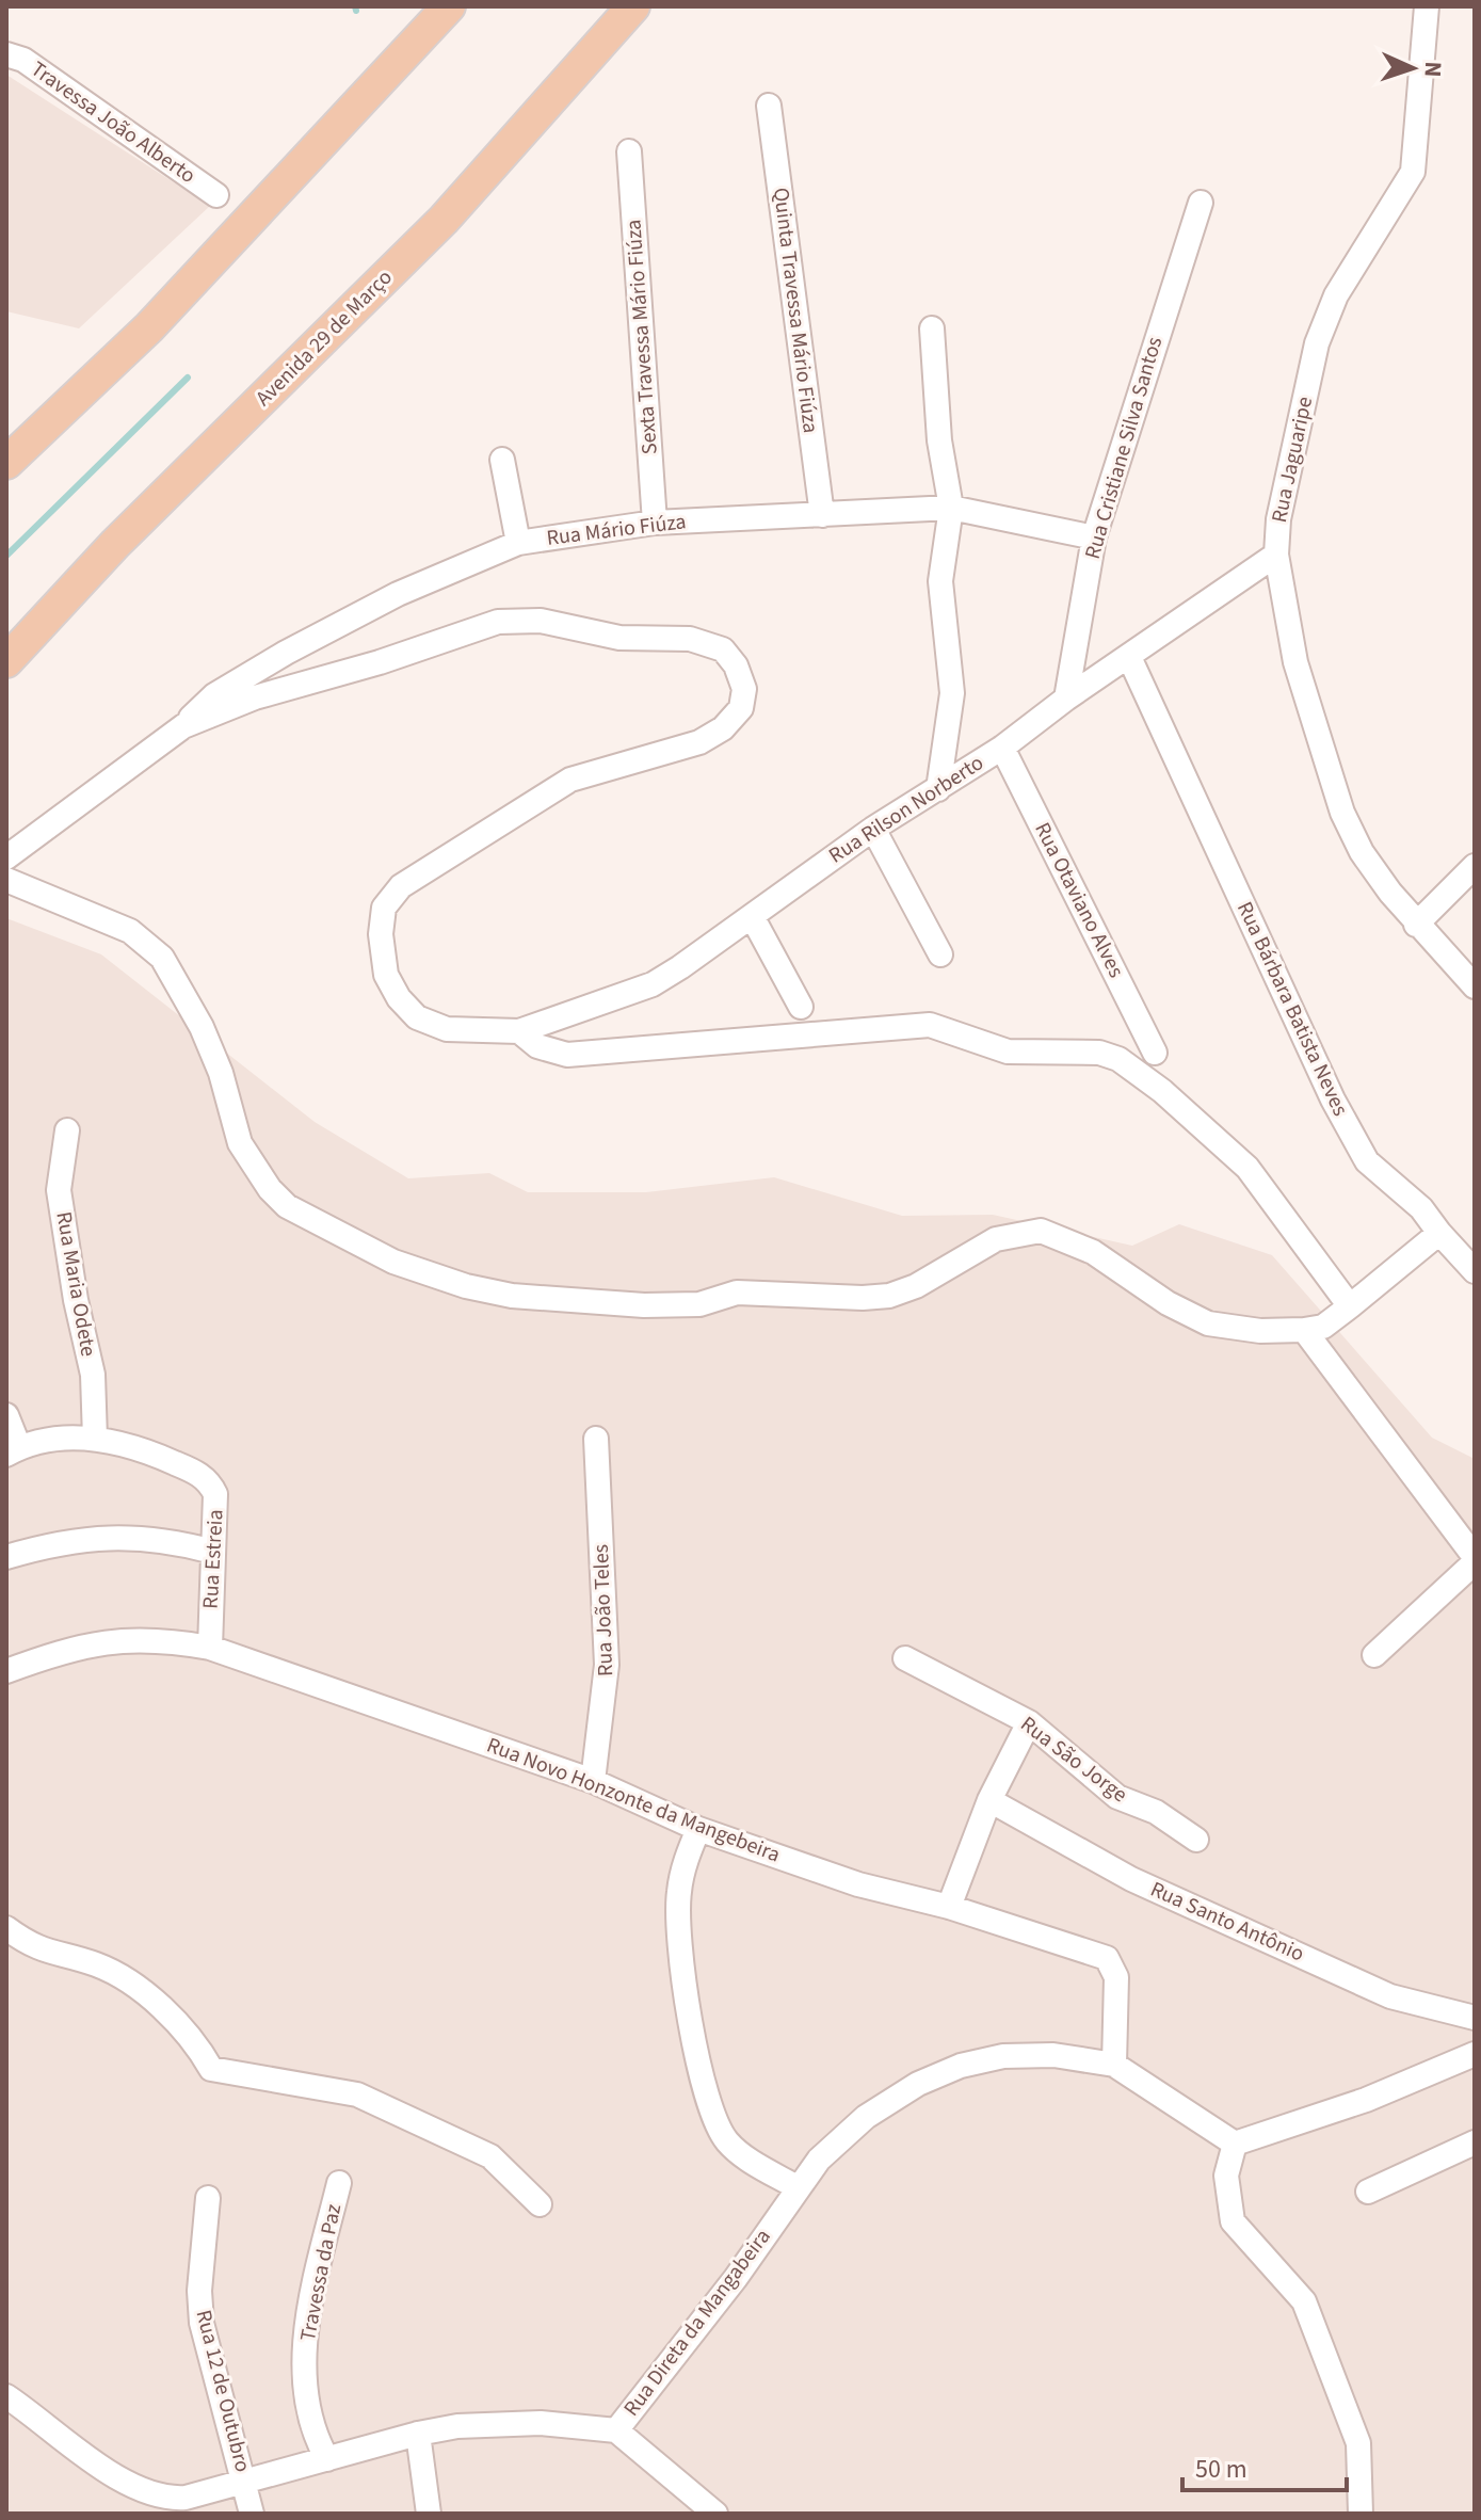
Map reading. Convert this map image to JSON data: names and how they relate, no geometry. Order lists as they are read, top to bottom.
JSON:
{
  "streets": {
    "main road": ["Avenida 29 de Março"],
    "street": [
      "Travessa João Alberto",
      "Quinta Travessa Mário Fiúza",
      "Sexta Travessa Mário Fiúza",
      "Rua Cristiane Silva Santos",
      "Rua Jaguaripe",
      "Rua Mário Fiúza",
      "Rua Rilson Norberto",
      "Rua Otaviano Alves",
      "Rua Bárbara Batista Neves",
      "Rua Maria Odete",
      "Rua Estreia",
      "Rua João Teles",
      "Rua São Jorge",
      "Rua Novo Honzonte da Mangebeira",
      "Rua Santo Antônio",
      "Travessa da Paz",
      "Rua Direta da Mangabeira",
      "Rua 12 de Outubro"
    ]
  },
  "crossings": [
    ["Quinta Travessa Mário Fiúza", "Rua Mário Fiúza"],
    ["Sexta Travessa Mário Fiúza", "Rua Mário Fiúza"],
    ["Rua Cristiane Silva Santos", "Rua Mário Fiúza"],
    ["Rua Cristiane Silva Santos", "Rua Rilson Norberto"],
    ["Rua Jaguaripe", "Rua Rilson Norberto"],
    ["Rua Rilson Norberto", "Rua Otaviano Alves"],
    ["Rua Rilson Norberto", "Rua Bárbara Batista Neves"],
    ["Rua Maria Odete", "Rua Estreia"],
    ["Rua Estreia", "Rua Novo Honzonte da Mangebeira"],
    ["Rua João Teles", "Rua Novo Honzonte da Mangebeira"],
    ["Rua Novo Honzonte da Mangebeira", "Rua Direta da Mangabeira"],
    ["Travessa da Paz", "Rua Direta da Mangabeira"],
    ["Rua Direta da Mangabeira", "Rua 12 de Outubro"]
  ],
  "scale_bar": "50 m",
  "north": "right"
}
